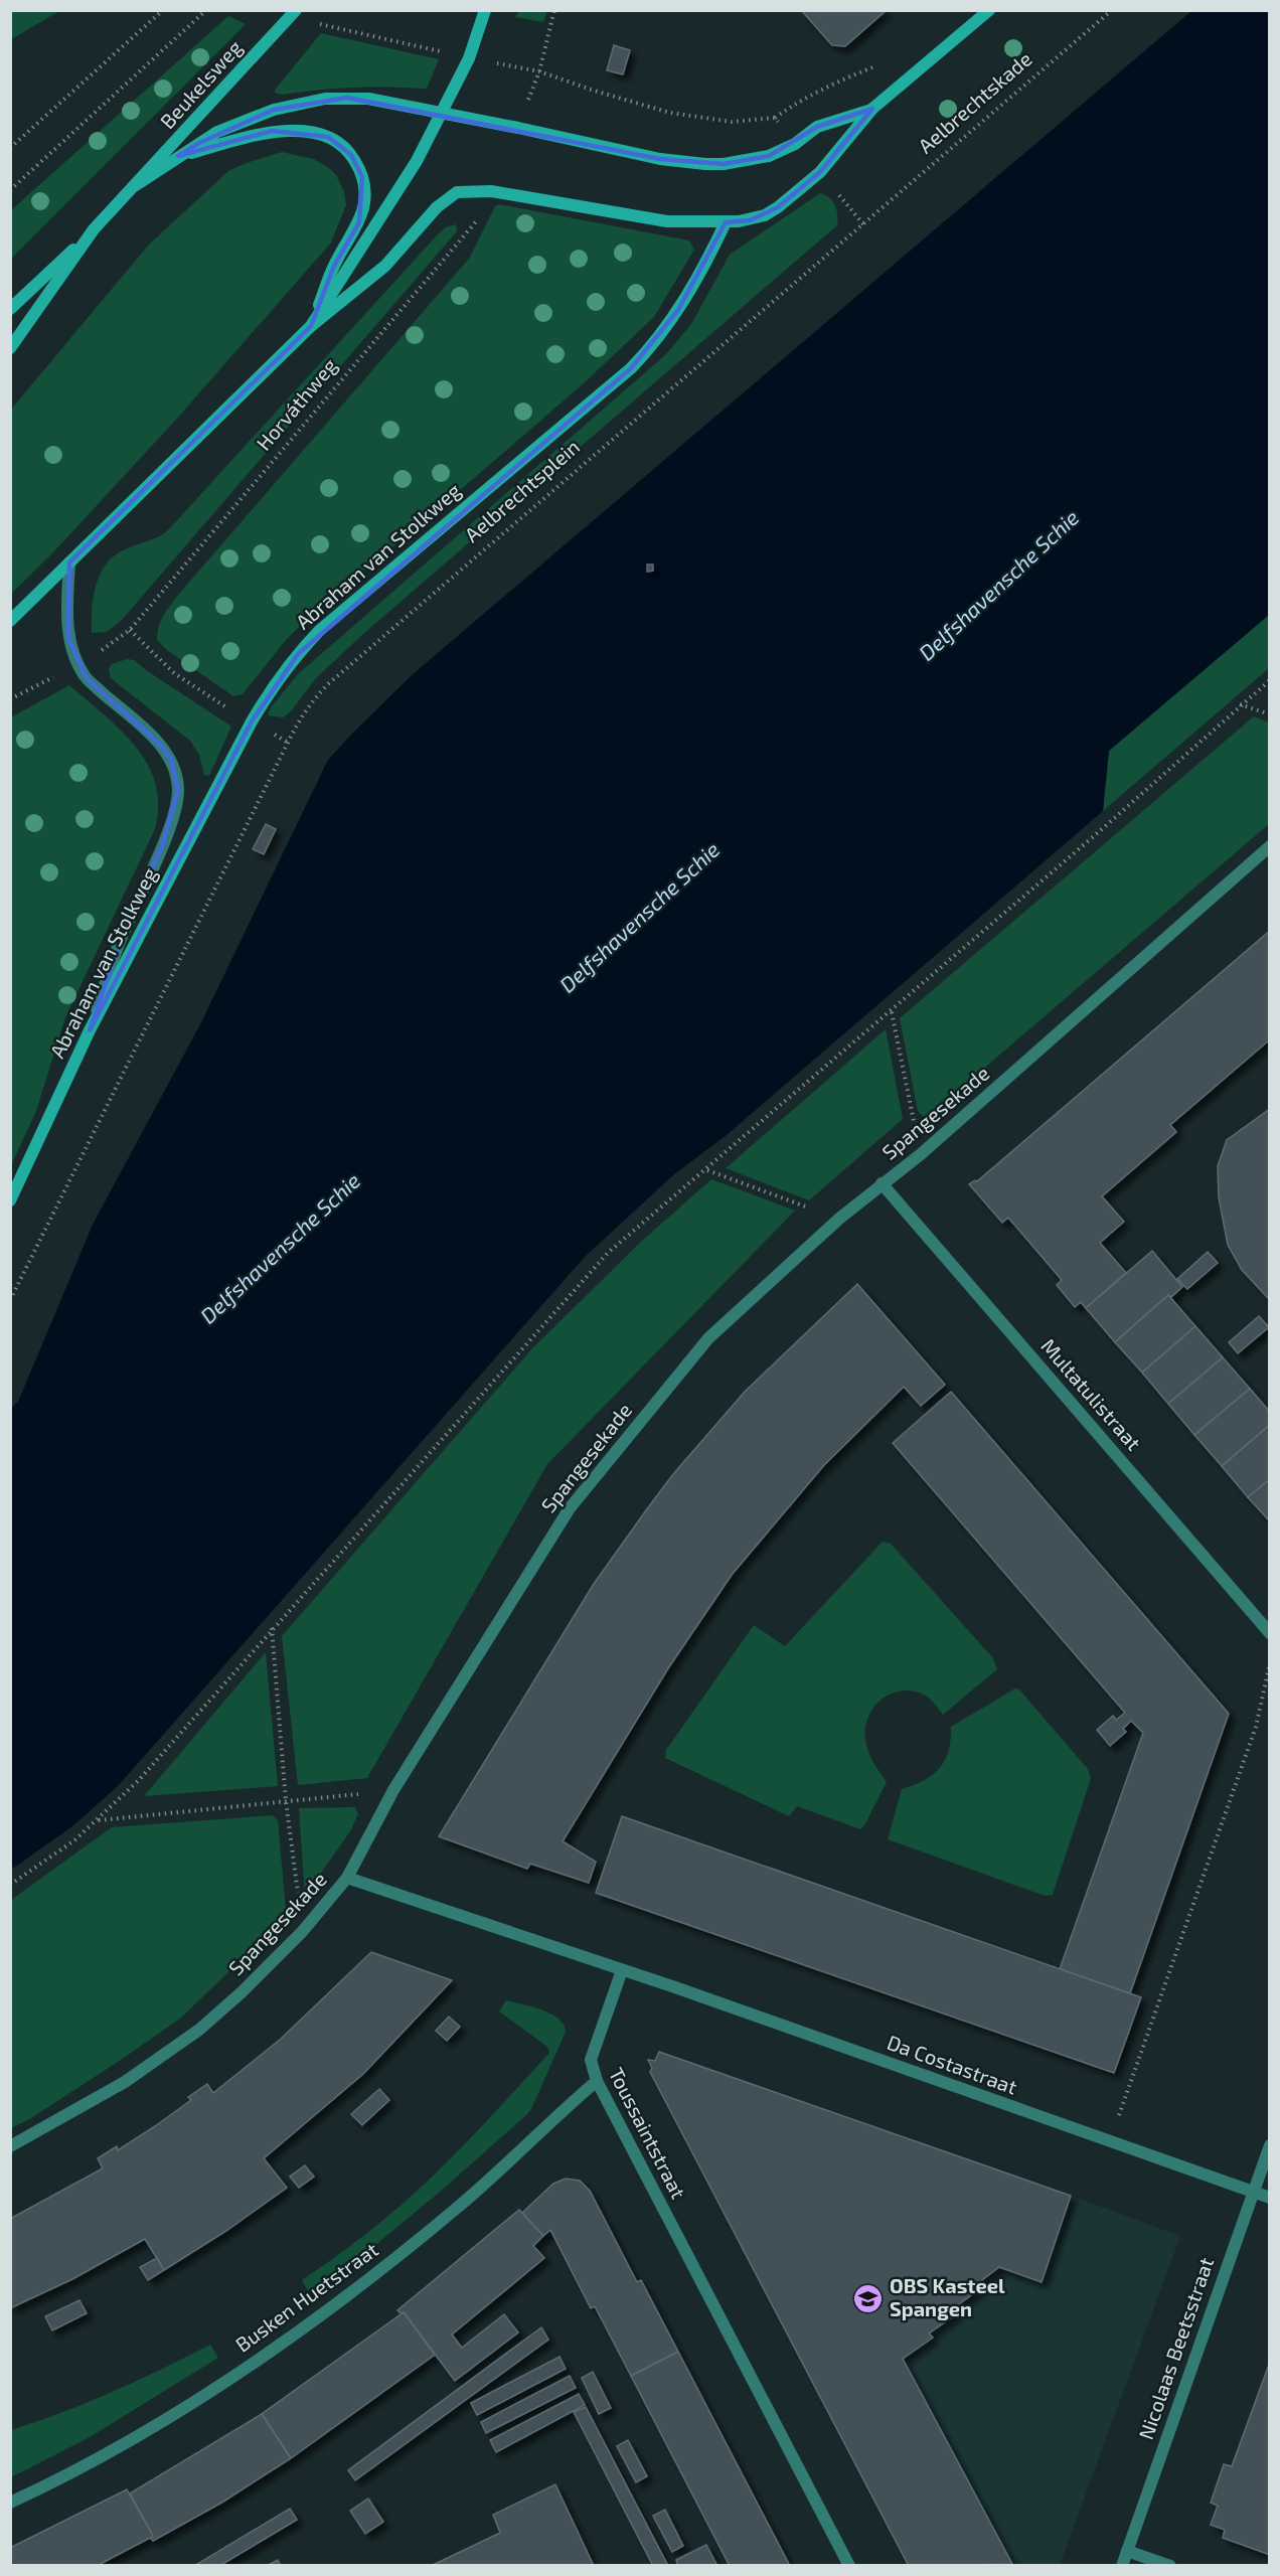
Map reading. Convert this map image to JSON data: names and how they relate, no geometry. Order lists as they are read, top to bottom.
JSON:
{
  "streets": {
    "street": [
      "Beukelsweg",
      "Horváthweg",
      "Abraham van Stolkweg",
      "Spangesekade",
      "Multatulistraat",
      "Da Costastraat",
      "Toussaintstraat",
      "Busken Huetstraat",
      "Nicolaas Beetsstraat"
    ],
    "path": ["Aelbrechtskade", "Aelbrechtsplein"]
  },
  "crossings": [
    ["Aelbrechtskade", "Aelbrechtsplein"],
    ["Spangesekade", "Multatulistraat"],
    ["Da Costastraat", "Toussaintstraat"],
    ["Da Costastraat", "Nicolaas Beetsstraat"],
    ["Toussaintstraat", "Busken Huetstraat"]
  ],
  "water": ["Delfshavensche Schie"],
  "places": {
    "school or university": ["OBS Kasteel Spangen"]
  }
}
